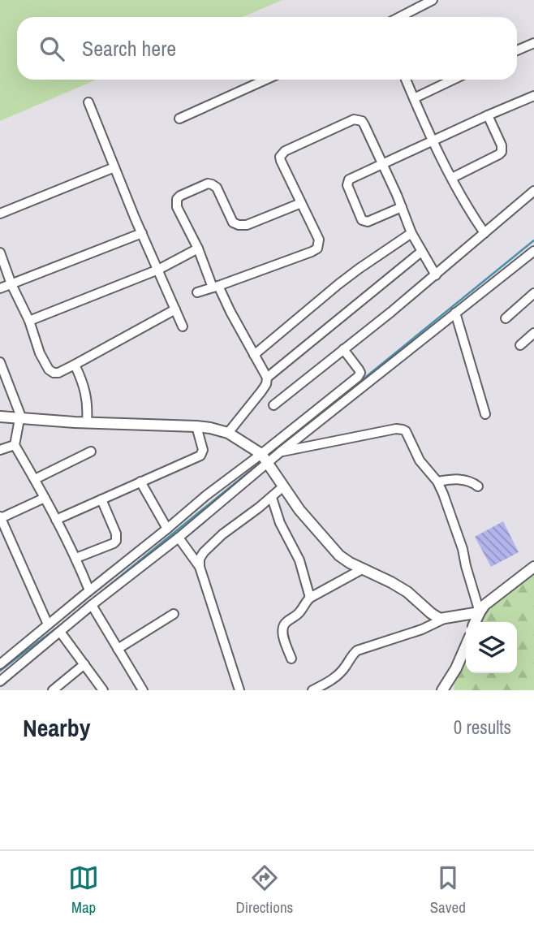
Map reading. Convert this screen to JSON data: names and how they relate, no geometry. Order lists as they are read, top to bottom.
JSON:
{
  "page": {
    "search": "Search here",
    "heading": ["Nearby", "0 results"],
    "nav": ["Map", "Directions", "Saved"]
  }
}
